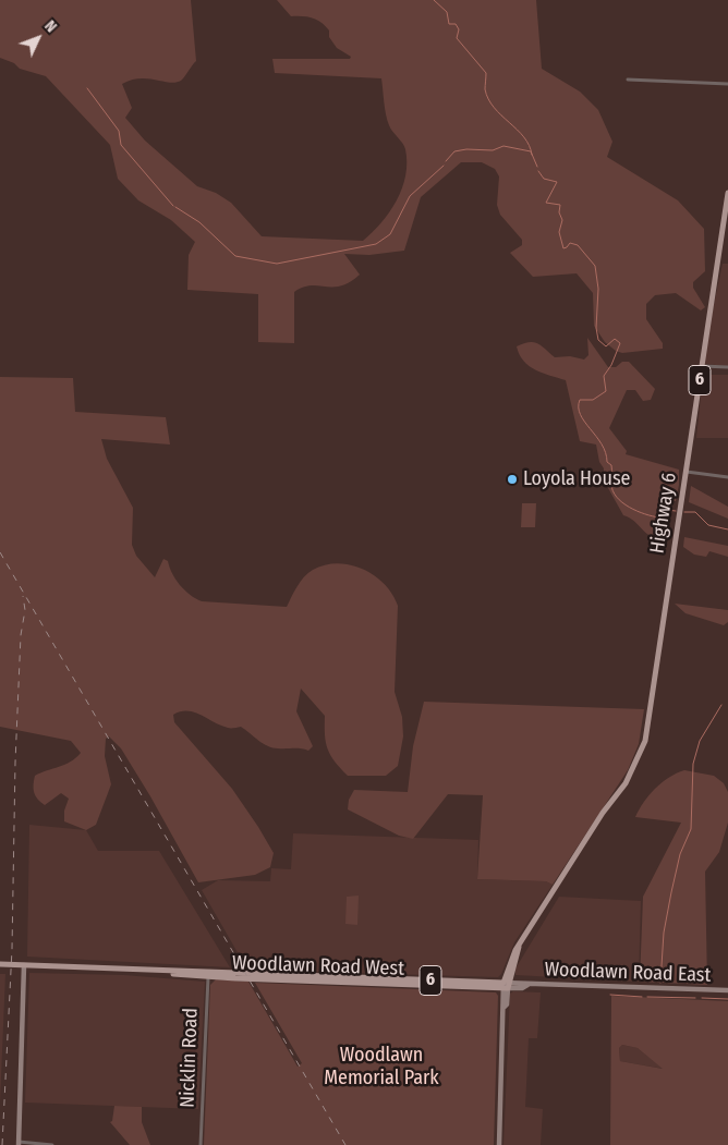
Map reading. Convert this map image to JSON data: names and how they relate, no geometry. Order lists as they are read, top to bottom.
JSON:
{
  "streets": {
    "main road": [
      "6",
      "Highway 6",
      "Woodlawn Road West",
      "Woodlawn Road East"
    ],
    "street": ["Nicklin Road"]
  },
  "crossings": [
    ["Highway 6", "Woodlawn Road West"],
    ["Highway 6", "Woodlawn Road East"],
    ["Woodlawn Road West", "Woodlawn Road East"],
    ["Woodlawn Road West", "Nicklin Road"]
  ],
  "parks": ["Woodlawn Memorial Park"],
  "places": ["Loyola House"],
  "north": "top right"
}
